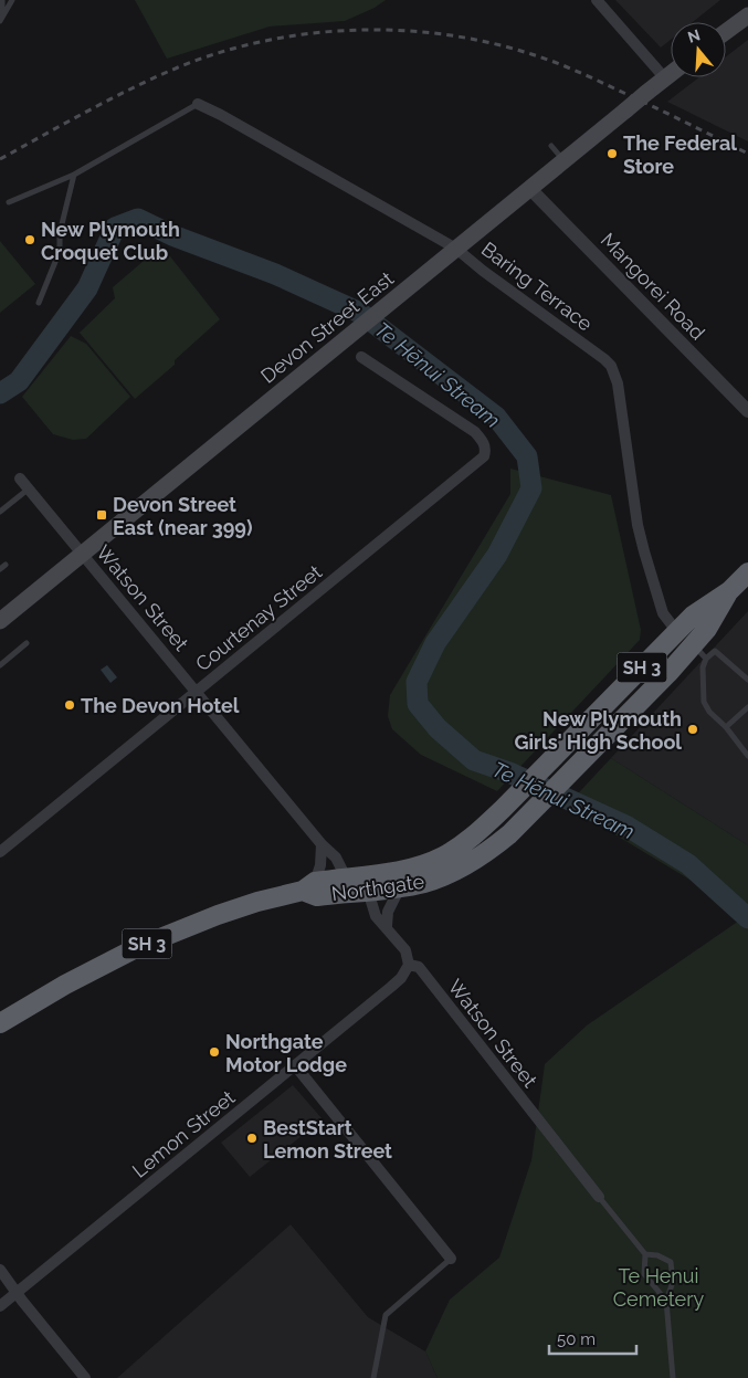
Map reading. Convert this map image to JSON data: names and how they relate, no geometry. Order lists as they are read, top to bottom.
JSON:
{
  "streets": {
    "highway": ["SH 3", "Northgate"],
    "main road": ["Devon Street East"],
    "street": [
      "Baring Terrace",
      "Mangorei Road",
      "Watson Street",
      "Courtenay Street",
      "Lemon Street"
    ]
  },
  "crossings": [
    ["Baring Terrace", "Devon Street East"],
    ["Baring Terrace", "Northgate"],
    ["Mangorei Road", "Devon Street East"],
    ["Devon Street East", "Watson Street"],
    ["Watson Street", "Courtenay Street"],
    ["Watson Street", "Northgate"],
    ["Watson Street", "Lemon Street"]
  ],
  "water": ["Te Hēnui Stream"],
  "parks": ["Te Henui Cemetery"],
  "places": {
    "other": [
      "The Federal Store",
      "New Plymouth Croquet Club",
      "The Devon Hotel",
      "New Plymouth Girls' High School",
      "Northgate Motor Lodge",
      "BestStart Lemon Street"
    ],
    "transit": ["Devon Street East (near 399)"]
  },
  "scale_bar": "50 m",
  "north": "top"
}
